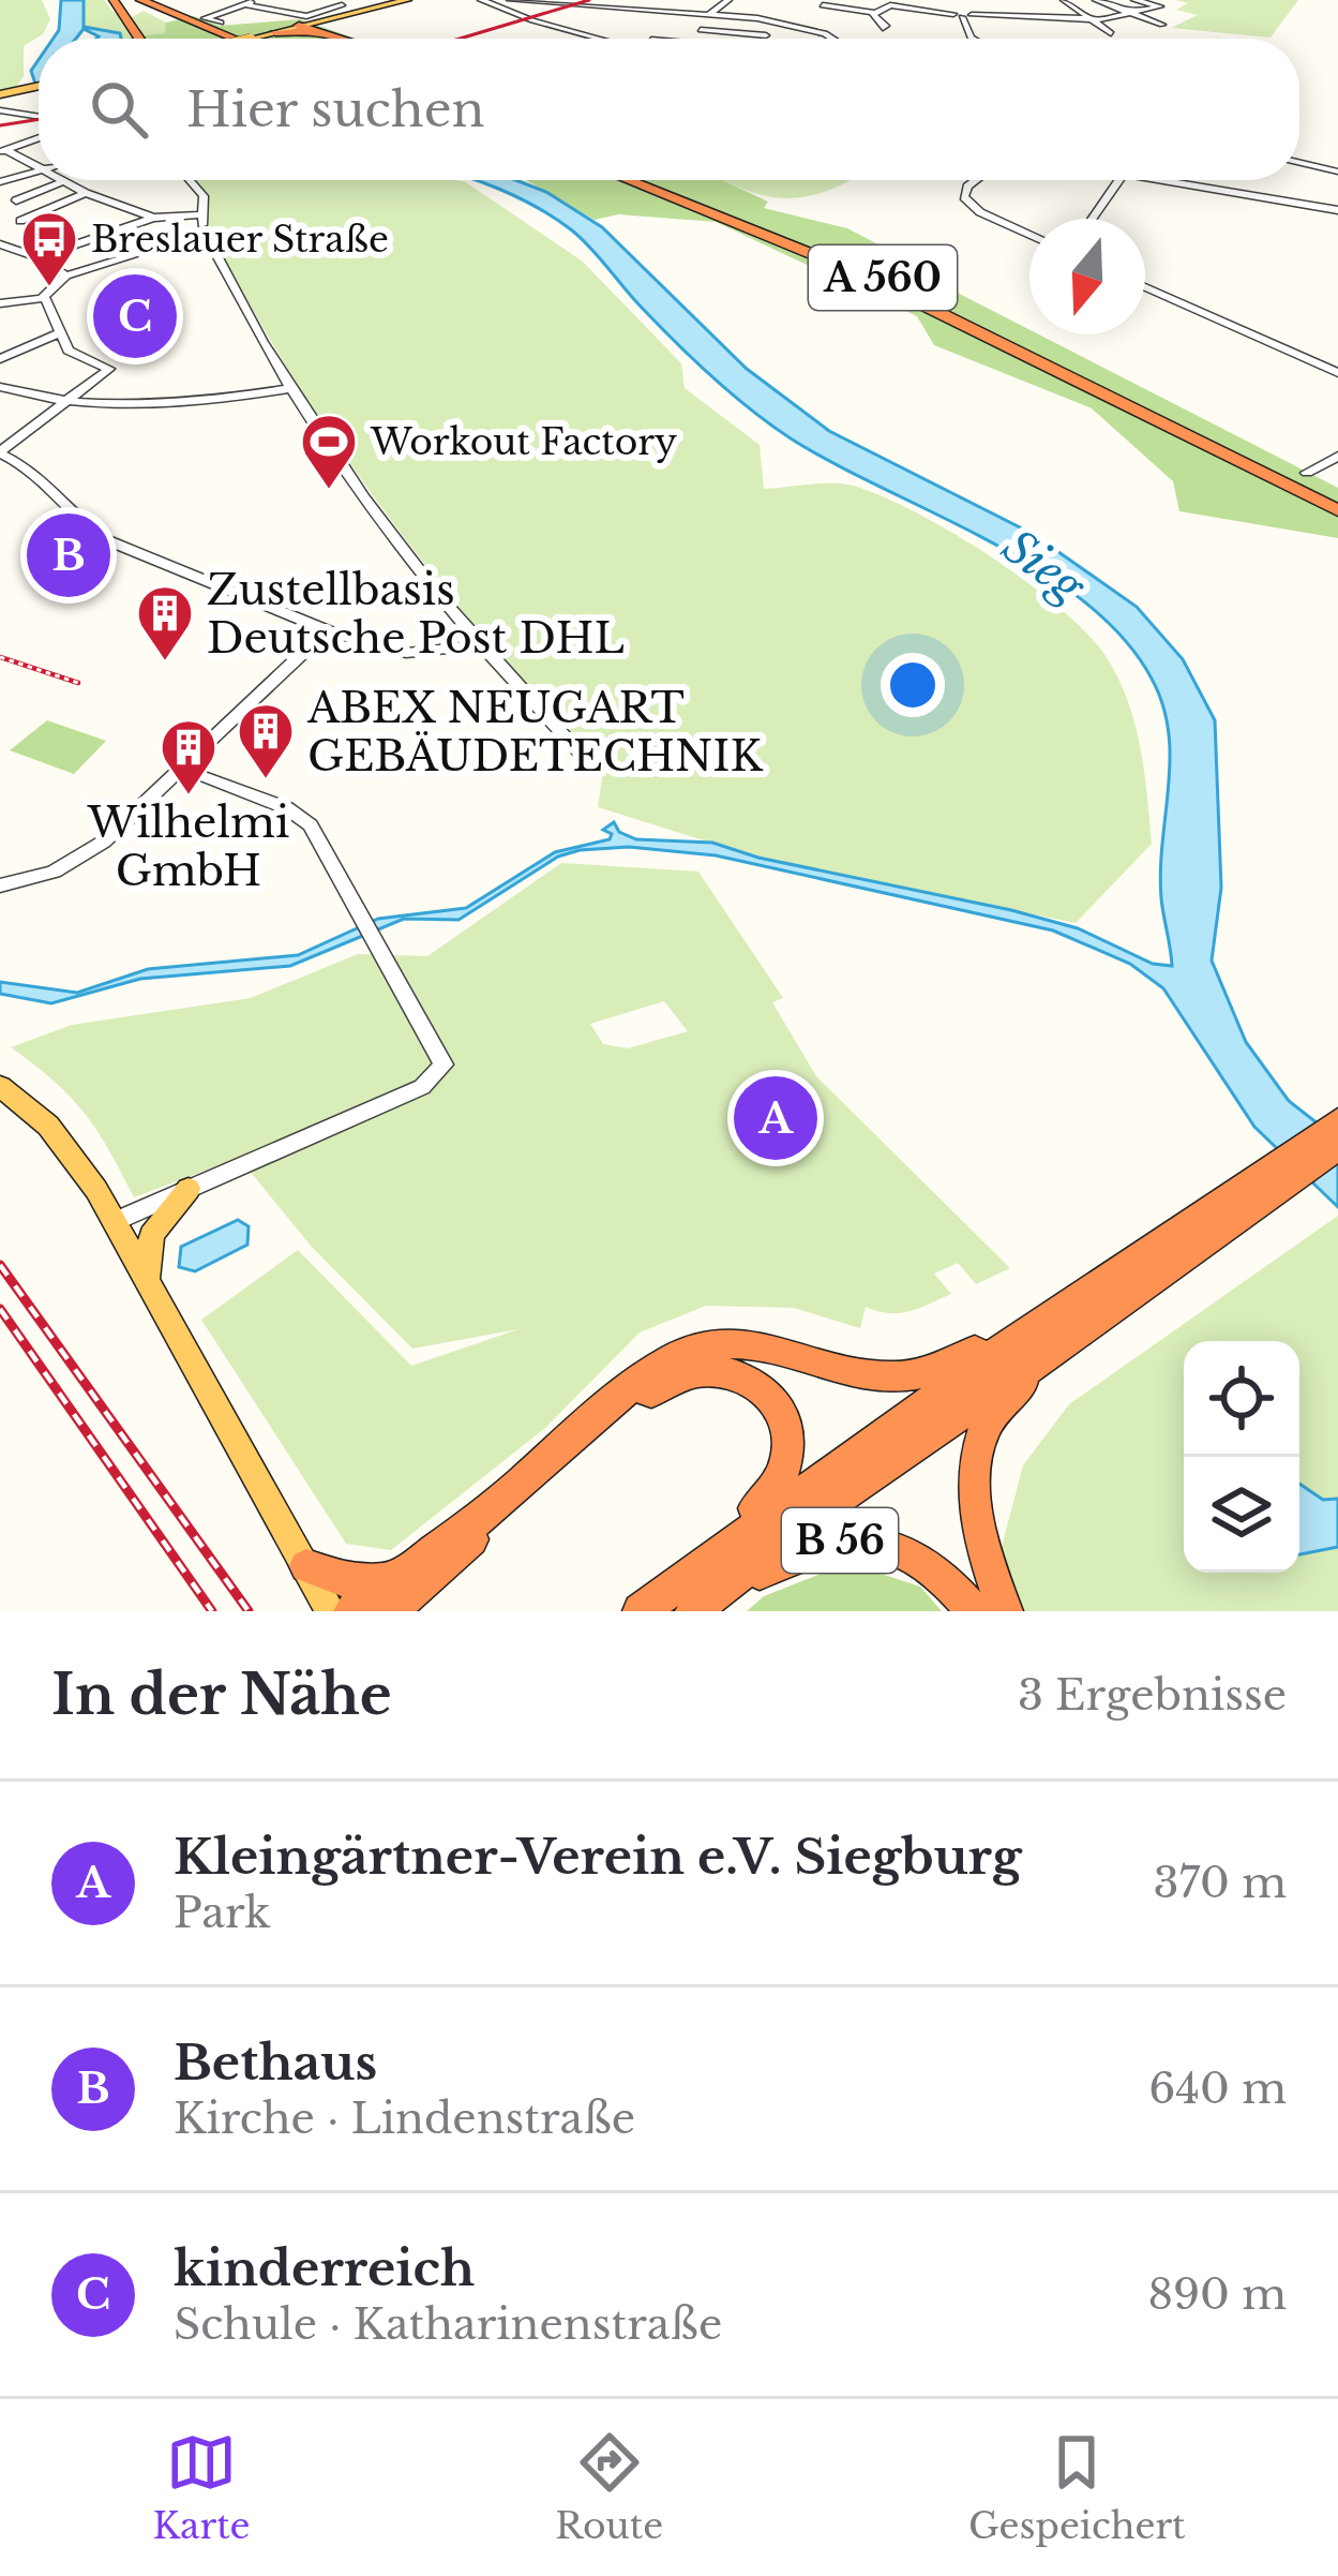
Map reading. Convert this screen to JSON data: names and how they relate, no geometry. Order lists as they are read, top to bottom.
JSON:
{
  "streets": {
    "highway": ["A 560", "B 56"]
  },
  "water": ["Sieg"],
  "places": {
    "bus stop": ["Breslauer Straße"],
    "sports": ["Workout Factory"],
    "building": ["Zustellbasis Deutsche Post DHL", "ABEX NEUGART GEBÄUDETECHNIK", "Wilhelmi GmbH"]
  },
  "north": "bottom",
  "page": {
    "search": "Hier suchen",
    "pins": ["C", "B", "A"],
    "heading": ["In der Nähe", "3 Ergebnisse"],
    "list": [
      {
        "mark": "A",
        "name": "Kleingärtner-Verein e.V. Siegburg",
        "note": "Park",
        "value": "370 m"
      },
      {
        "mark": "B",
        "name": "Bethaus",
        "note": "Kirche · Lindenstraße",
        "value": "640 m"
      },
      {
        "mark": "C",
        "name": "kinderreich",
        "note": "Schule · Katharinenstraße",
        "value": "890 m"
      }
    ],
    "nav": ["Karte", "Route", "Gespeichert"]
  }
}
